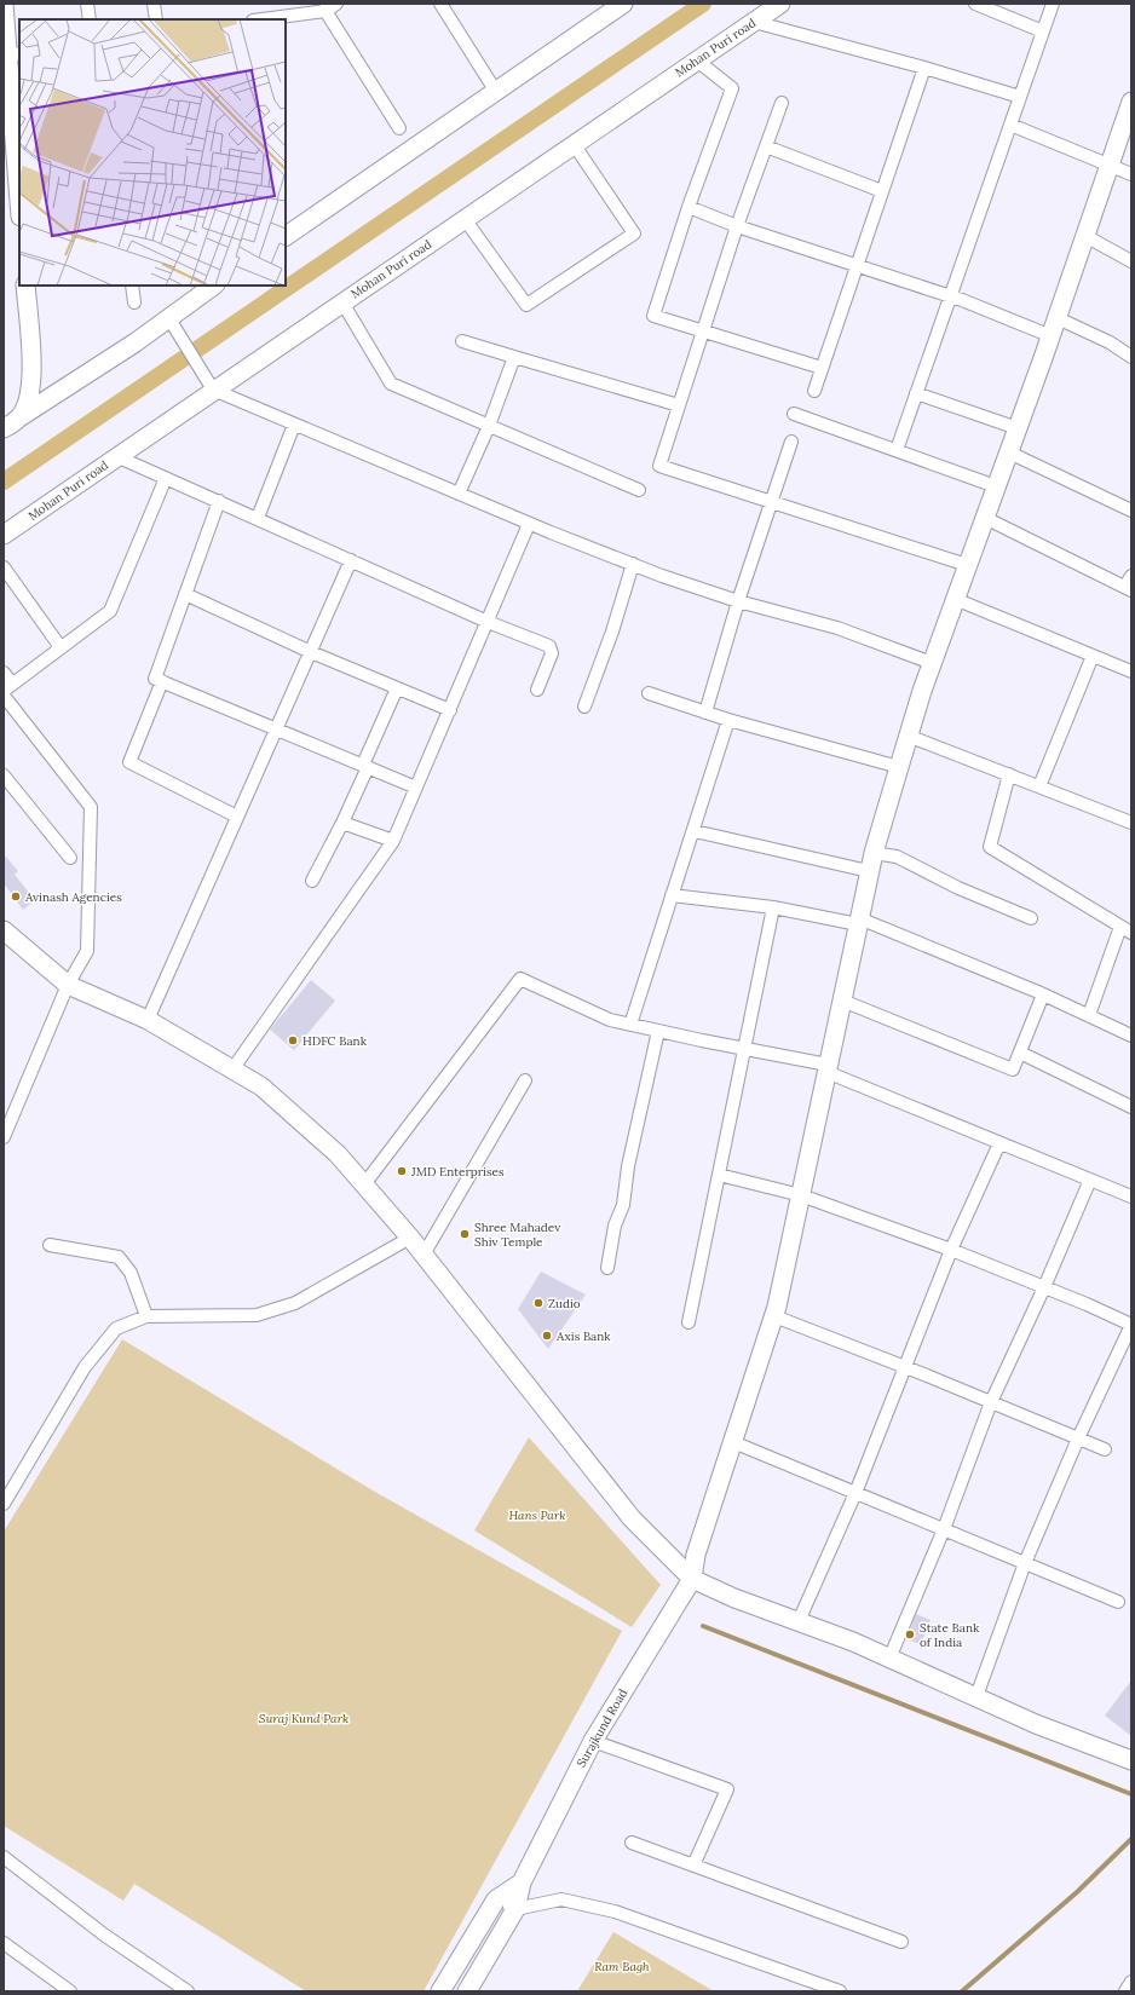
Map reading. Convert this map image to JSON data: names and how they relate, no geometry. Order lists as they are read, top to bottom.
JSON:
{
  "streets": {
    "street": ["Mohan Puri road", "Surajkund Road"]
  },
  "parks": ["Hans Park", "Suraj Kund Park", "Ram Bagh"],
  "places": [
    "Avinash Agencies",
    "HDFC Bank",
    "JMD Enterprises",
    "Shree Mahadev Shiv Temple",
    "Zudio",
    "Axis Bank",
    "State Bank of India"
  ]
}
